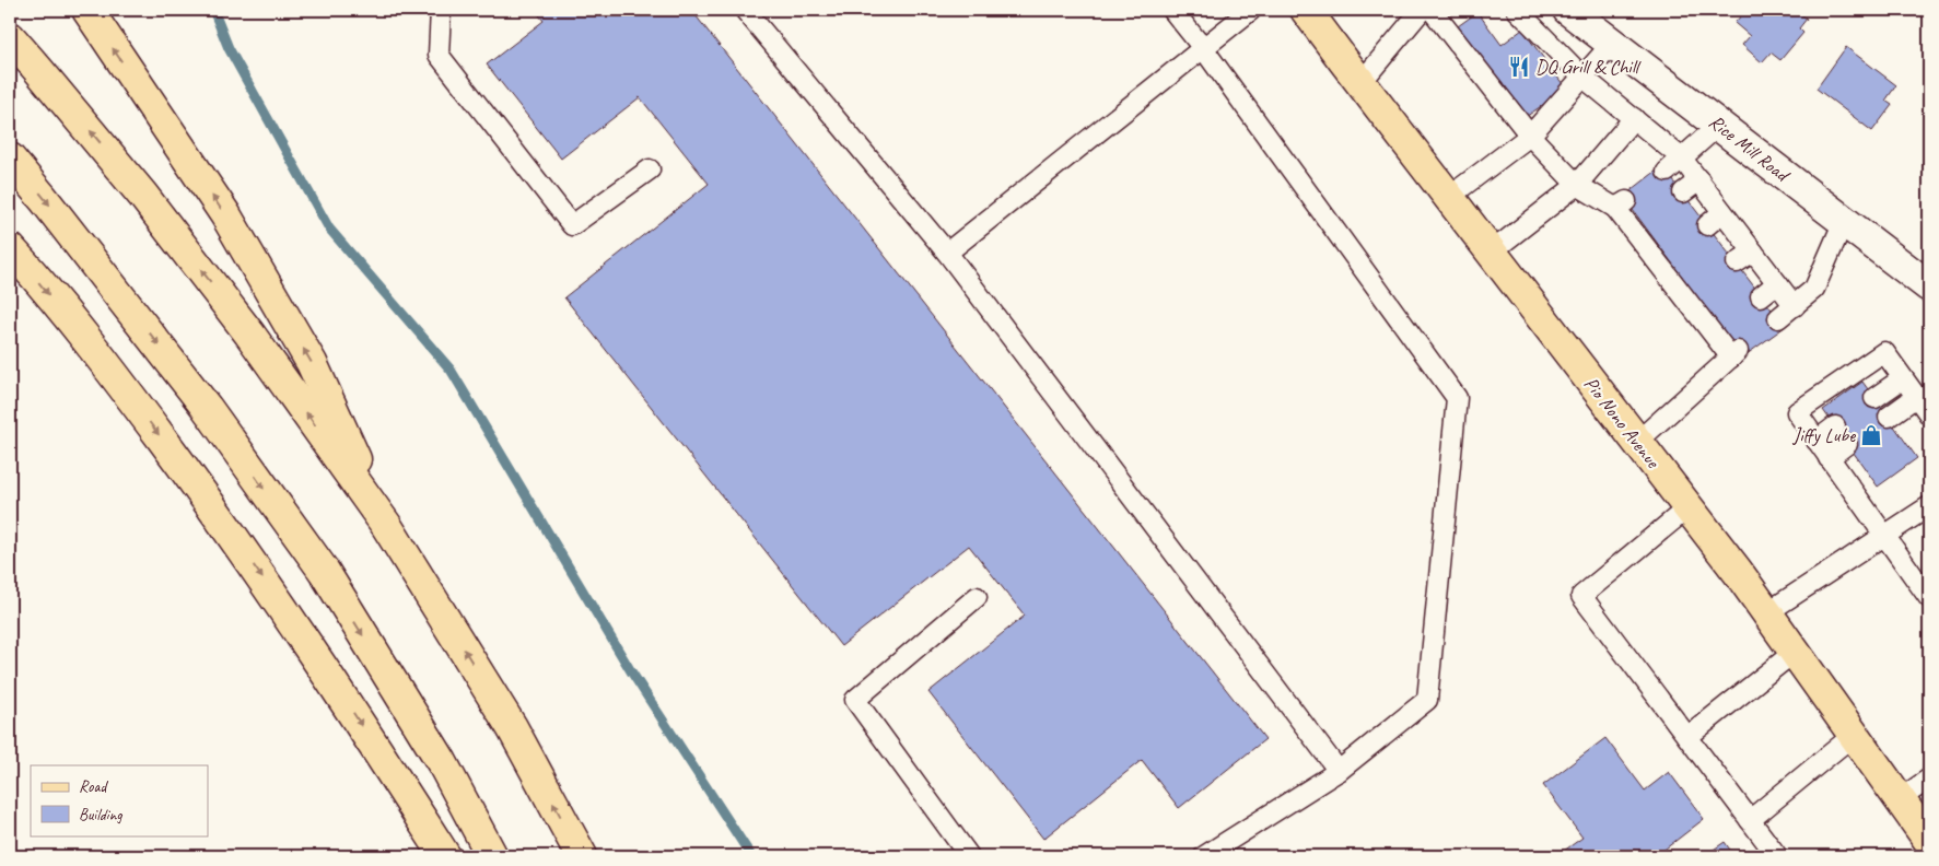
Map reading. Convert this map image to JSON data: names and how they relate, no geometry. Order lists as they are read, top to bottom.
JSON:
{
  "streets": {
    "main road": ["Pio Nono Avenue"],
    "street": ["Rice Mill Road"]
  },
  "places": {
    "restaurant": ["DQ Grill & Chill"],
    "shop": ["Jiffy Lube"]
  },
  "legend": ["Road", "Building"]
}
